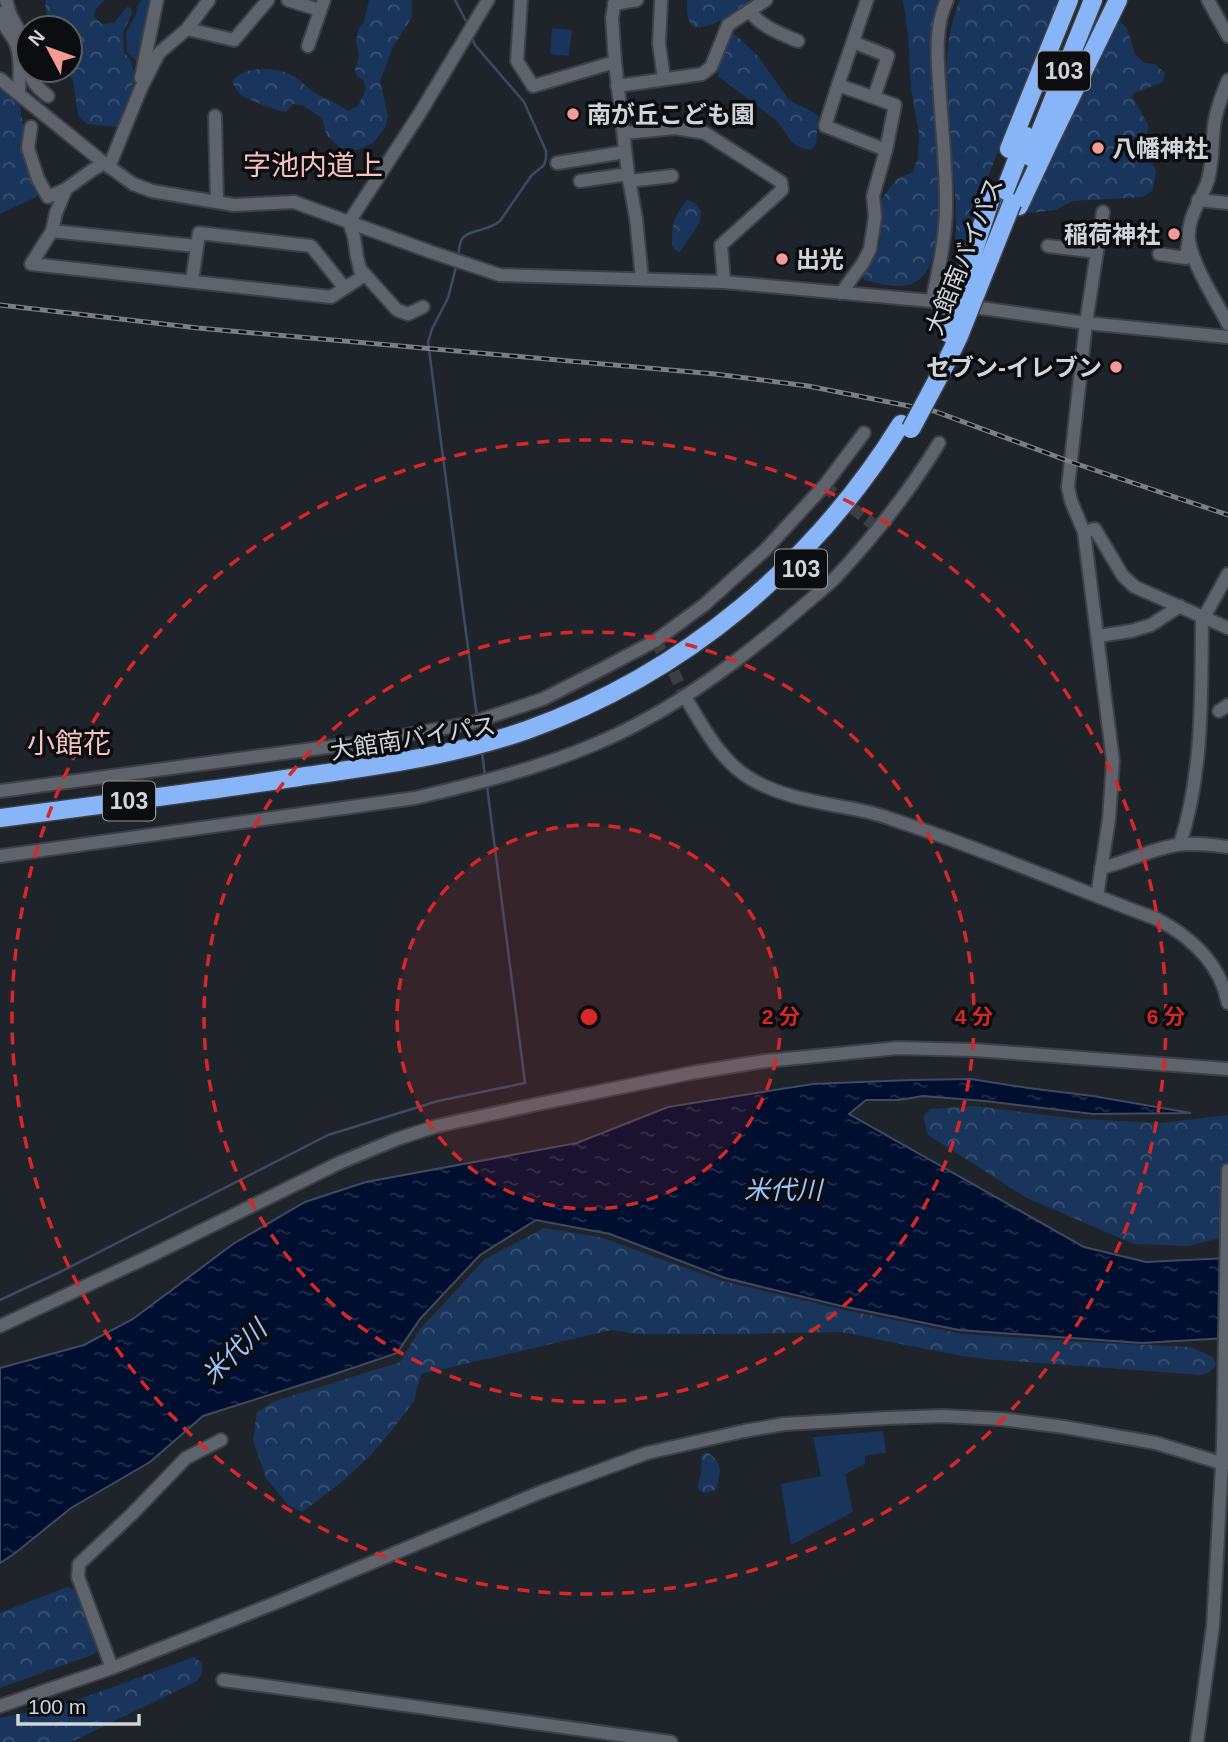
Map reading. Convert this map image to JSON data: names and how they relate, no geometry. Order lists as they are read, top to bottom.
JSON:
{
  "streets": {
    "highway": ["103", "大館南バイパス"]
  },
  "districts": ["字池内道上", "小館花"],
  "water": ["米代川"],
  "places": [
    "南が丘こども園",
    "八幡神社",
    "稲荷神社",
    "出光",
    "セブン-イレブン"
  ],
  "scale_bar": "100 m",
  "north": "top left",
  "rings": ["2 分", "4 分", "6 分"]
}
